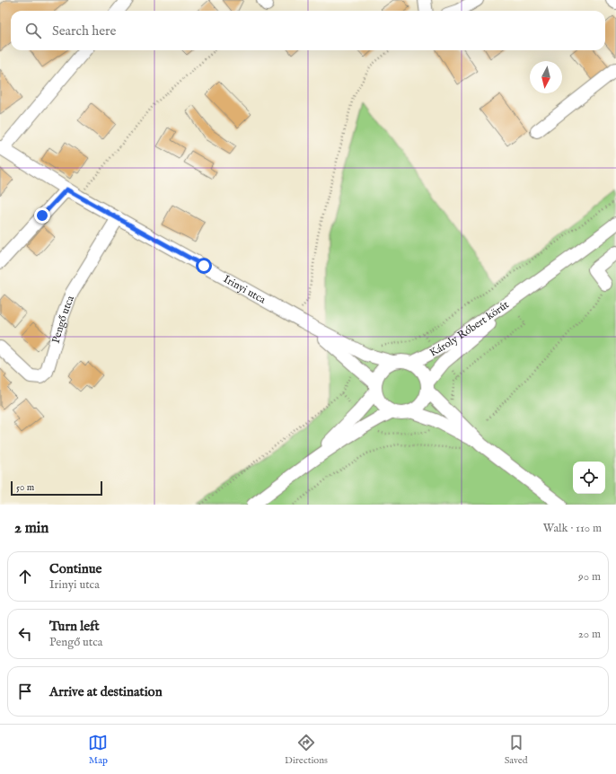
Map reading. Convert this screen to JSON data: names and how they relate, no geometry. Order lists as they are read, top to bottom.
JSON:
{
  "streets": {
    "street": ["Irinyi utca", "Pengő utca", "Károly Róbert körút"]
  },
  "crossings": [
    ["Irinyi utca", "Pengő utca"],
    ["Irinyi utca", "Károly Róbert körút"]
  ],
  "scale_bar": "50 m",
  "north": "bottom",
  "page": {
    "search": "Search here",
    "scale": "50 m",
    "heading": ["2 min", "Walk · 110 m"],
    "list": [
      ["Continue", "Irinyi utca", "90 m"],
      ["Turn left", "Pengő utca", "20 m"],
      "Arrive at destination"
    ],
    "nav": ["Map", "Directions", "Saved"]
  }
}
